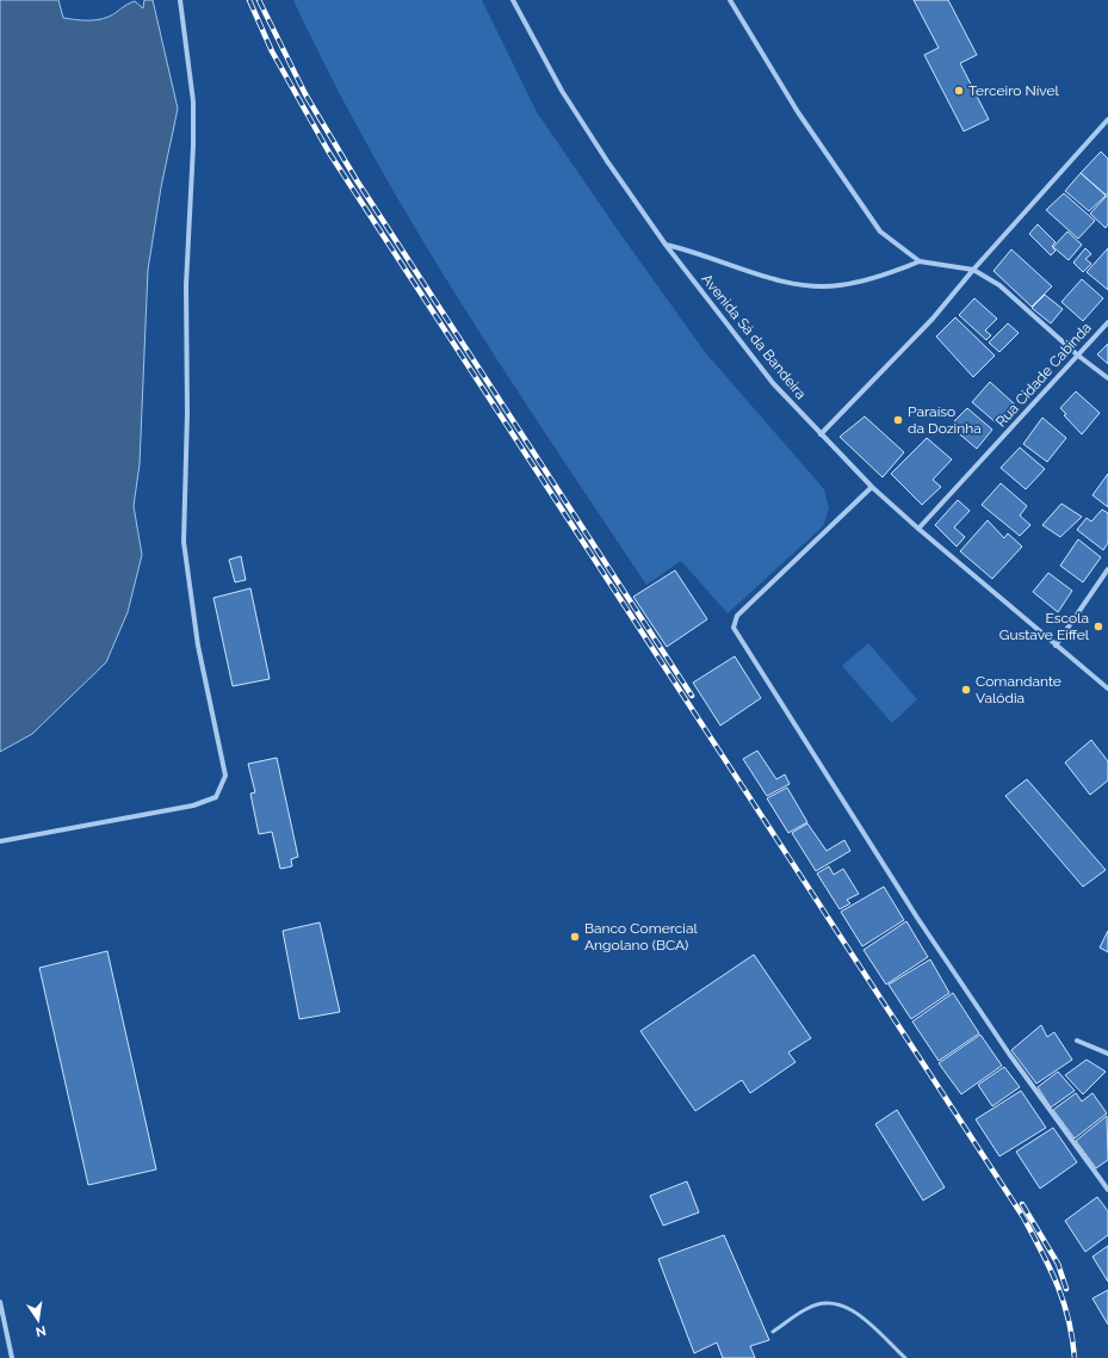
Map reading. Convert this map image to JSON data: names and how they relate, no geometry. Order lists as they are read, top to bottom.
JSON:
{
  "streets": {
    "street": ["Avenida Sá da Bandeira", "Rua Cidade Cabinda"]
  },
  "crossings": [
    ["Avenida Sá da Bandeira", "Rua Cidade Cabinda"]
  ],
  "places": [
    "Terceiro Nível",
    "Paraíso da Dozinha",
    "Escola Gustave Eiffel",
    "Comandante Valódia",
    "Banco Comercial Angolano (BCA)"
  ],
  "north": "bottom"
}
